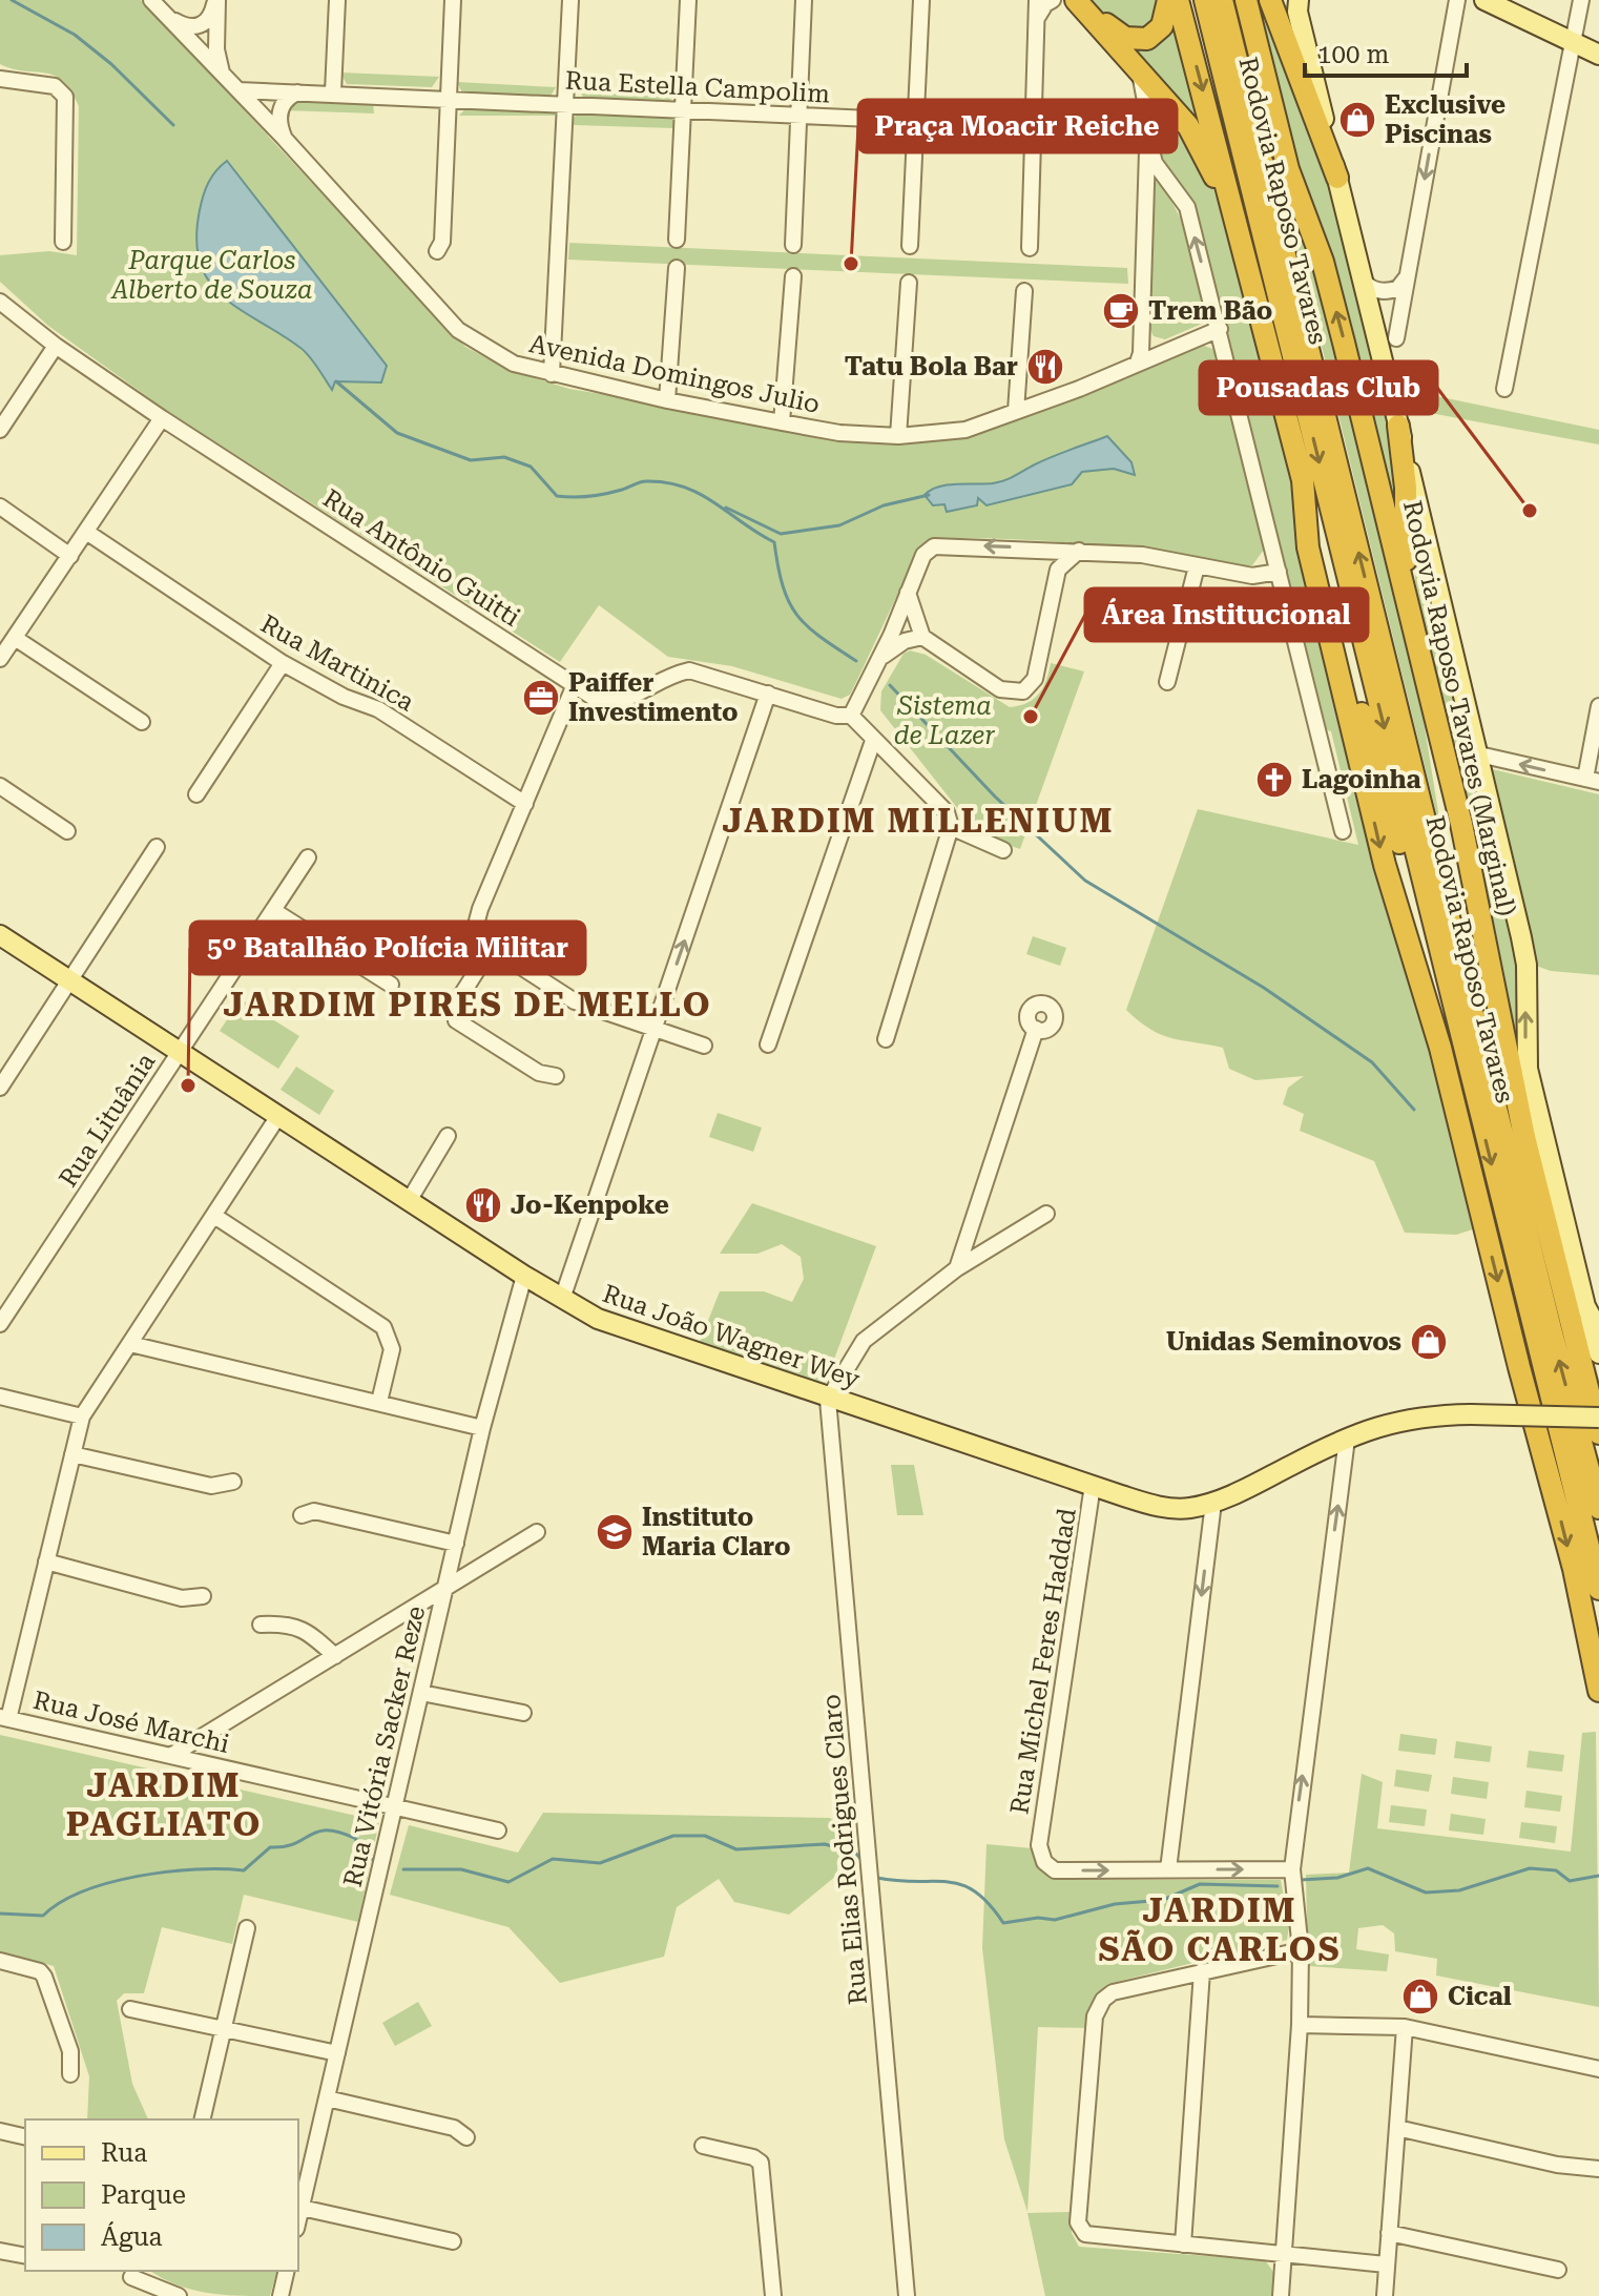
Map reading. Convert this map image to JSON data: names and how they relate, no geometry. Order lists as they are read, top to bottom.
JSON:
{
  "streets": {
    "highway": ["Rodovia Raposo Tavares", "Rodovia Raposo Tavares (Marginal)"],
    "main road": ["Rua João Wagner Wey"],
    "street": [
      "Rua Estella Campolim",
      "Avenida Domingos Julio",
      "Rua Antônio Guitti",
      "Rua Martinica",
      "Rua Lituânia",
      "Rua Michel Feres Haddad",
      "Rua José Marchi",
      "Rua Vitória Sacker Reze",
      "Rua Elias Rodrigues Claro"
    ]
  },
  "crossings": [
    ["Rua Estella Campolim", "Avenida Domingos Julio"],
    ["Rua Lituânia", "Rua João Wagner Wey"],
    ["Rua João Wagner Wey", "Rua Michel Feres Haddad"],
    ["Rua João Wagner Wey", "Rua Vitória Sacker Reze"],
    ["Rua João Wagner Wey", "Rua Elias Rodrigues Claro"],
    ["Rua José Marchi", "Rua Vitória Sacker Reze"]
  ],
  "districts": [
    "JARDIM MILLENIUM",
    "JARDIM PIRES DE MELLO",
    "JARDIM PAGLIATO",
    "JARDIM SÃO CARLOS"
  ],
  "parks": ["Parque Carlos Alberto de Souza", "Sistema de Lazer"],
  "places": {
    "shop": ["Exclusive Piscinas", "Unidas Seminovos", "Cical"],
    "other": [
      "Praça Moacir Reiche",
      "Pousadas Club",
      "Área Institucional",
      "5º Batalhão Polícia Militar"
    ],
    "cafe": ["Trem Bão"],
    "restaurant": ["Tatu Bola Bar", "Jo-Kenpoke"],
    "office": ["Paiffer Investimento"],
    "church": ["Lagoinha"],
    "school or university": ["Instituto Maria Claro"]
  },
  "legend": ["Rua", "Parque", "Água"],
  "scale_bar": "100 m"
}
